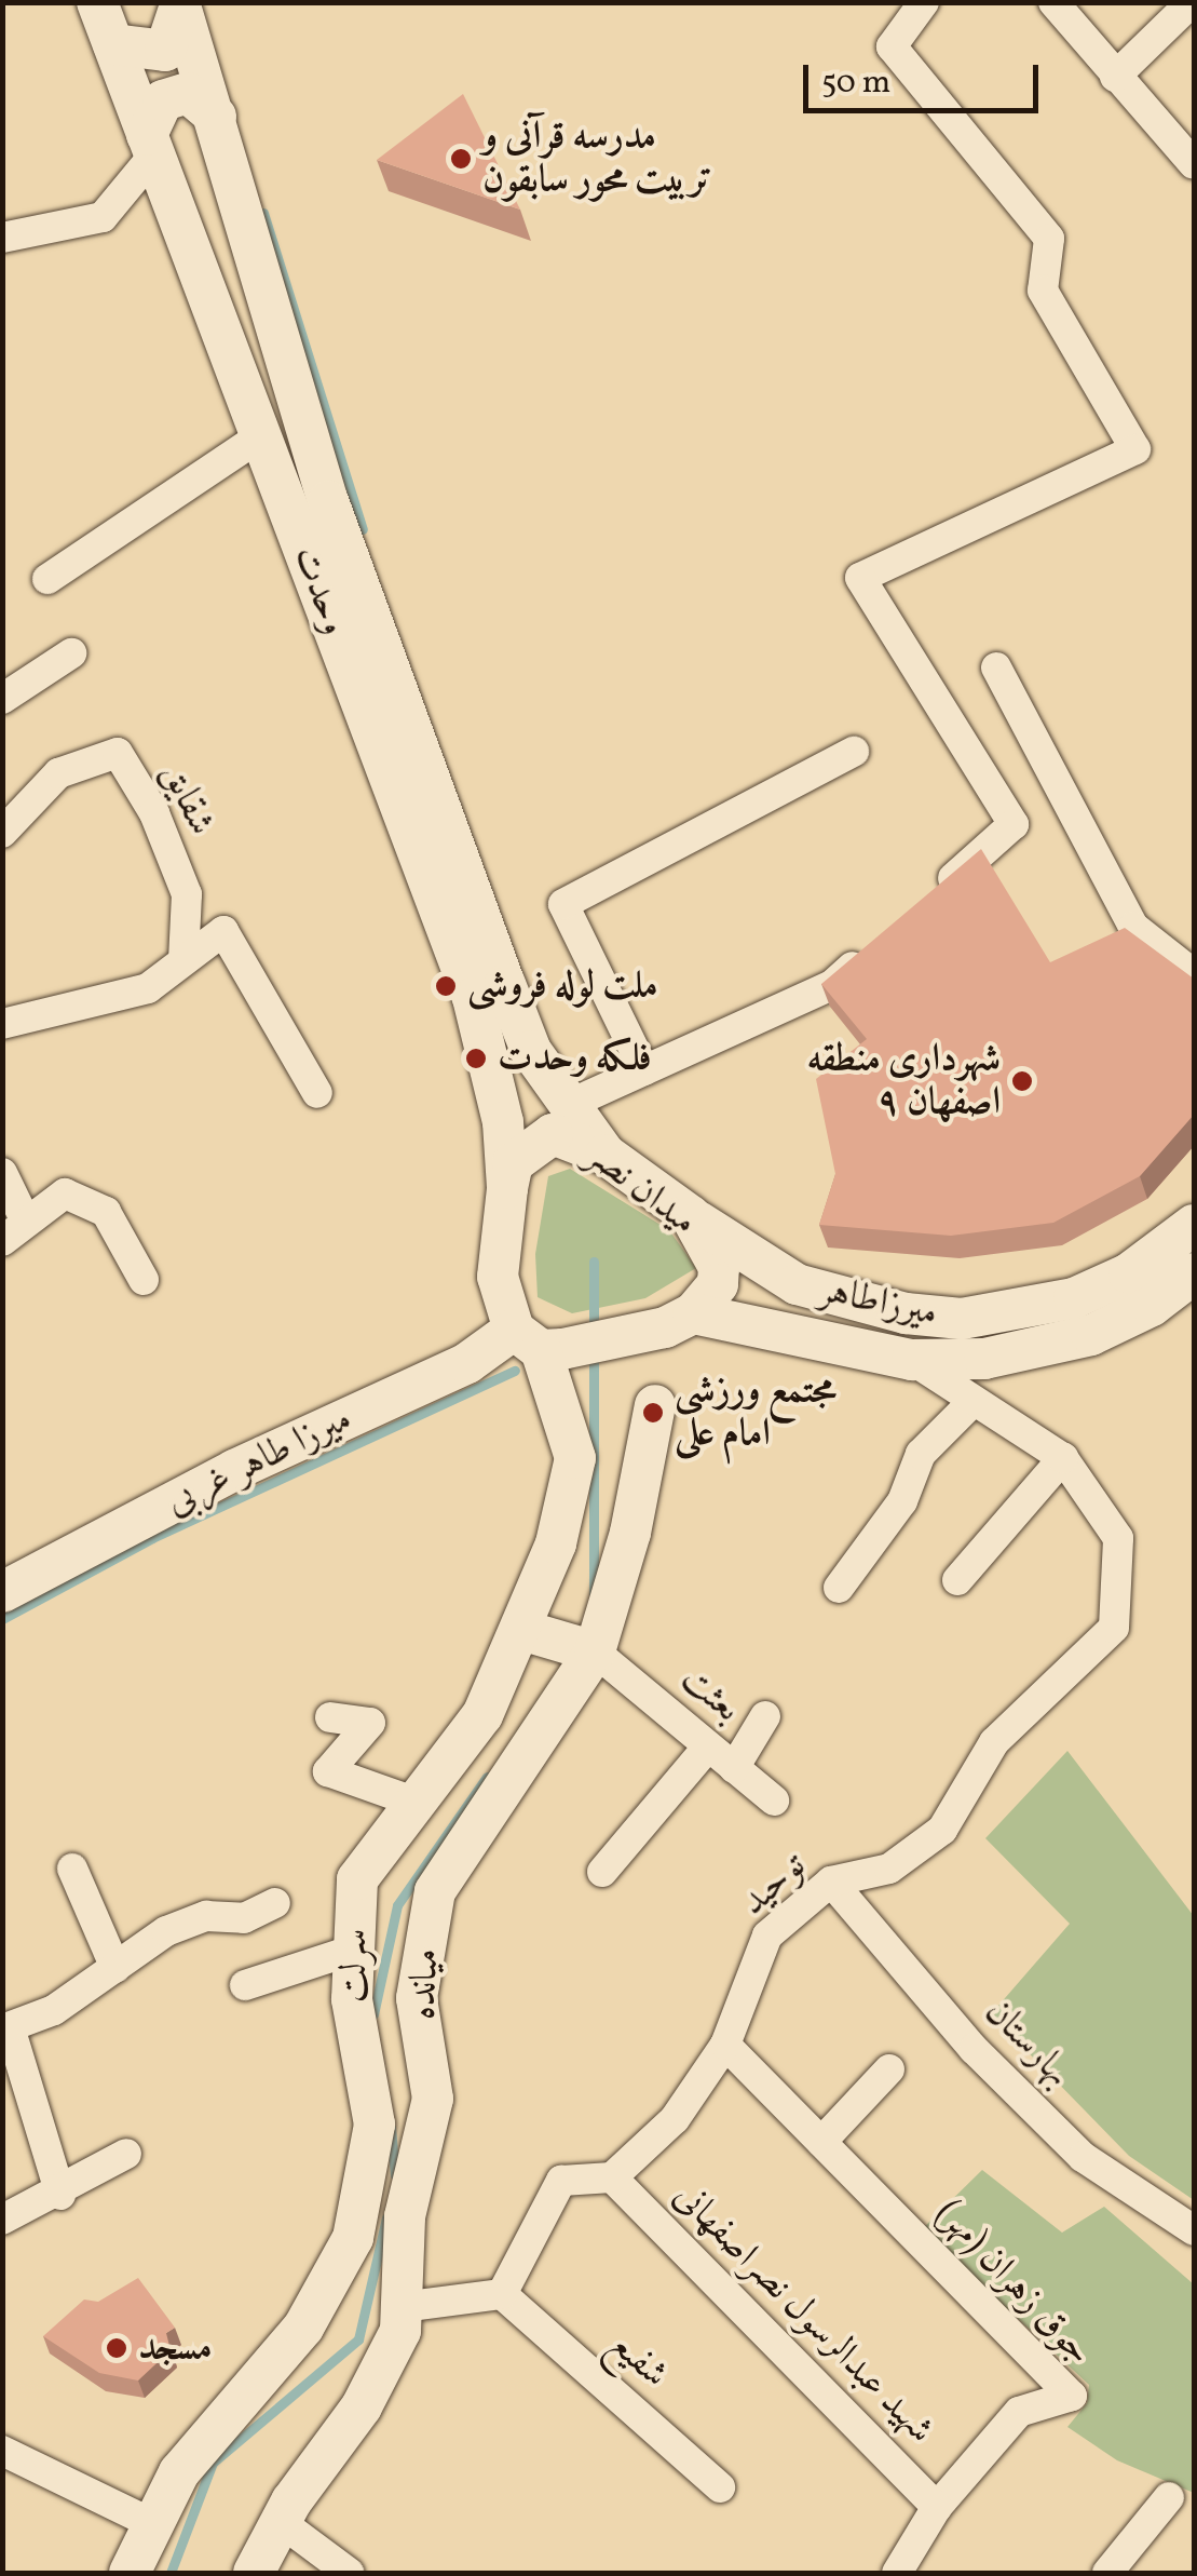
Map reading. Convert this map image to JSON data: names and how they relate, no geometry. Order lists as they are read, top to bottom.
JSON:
{
  "streets": {
    "main road": [
      "وحدت",
      "میدان نصر",
      "میرزاطاهر",
      "میرزا طاهر غربی",
      "سرلت",
      "میانده"
    ],
    "street": [
      "شقایق",
      "بعثت",
      "توحید",
      "بهارستان",
      "جوق زهران (مهر)",
      "شهید عبدالرسول نصراصفهانی",
      "شفیع"
    ]
  },
  "crossings": [
    ["وحدت", "میدان نصر"],
    ["وحدت", "میرزاطاهر"],
    ["وحدت", "میرزا طاهر غربی"],
    ["میدان نصر", "میرزاطاهر"],
    ["میدان نصر", "میرزا طاهر غربی"],
    ["میرزاطاهر", "میرزا طاهر غربی"],
    ["میرزاطاهر", "توحید"],
    ["بعثت", "میانده"],
    ["توحید", "بهارستان"],
    ["توحید", "جوق زهران (مهر)"],
    ["توحید", "شهید عبدالرسول نصراصفهانی"],
    ["سرلت", "میانده"],
    ["جوق زهران (مهر)", "شهید عبدالرسول نصراصفهانی"]
  ],
  "places": [
    "مدرسه قرآنی و تربیت محور سابقون",
    "ملت لوله فروشی",
    "فلکه وحدت",
    "شهرداری منطقه ۹ اصفهان",
    "مجتمع ورزشی امام علی",
    "مسجد"
  ],
  "scale_bar": "50 m"
}
